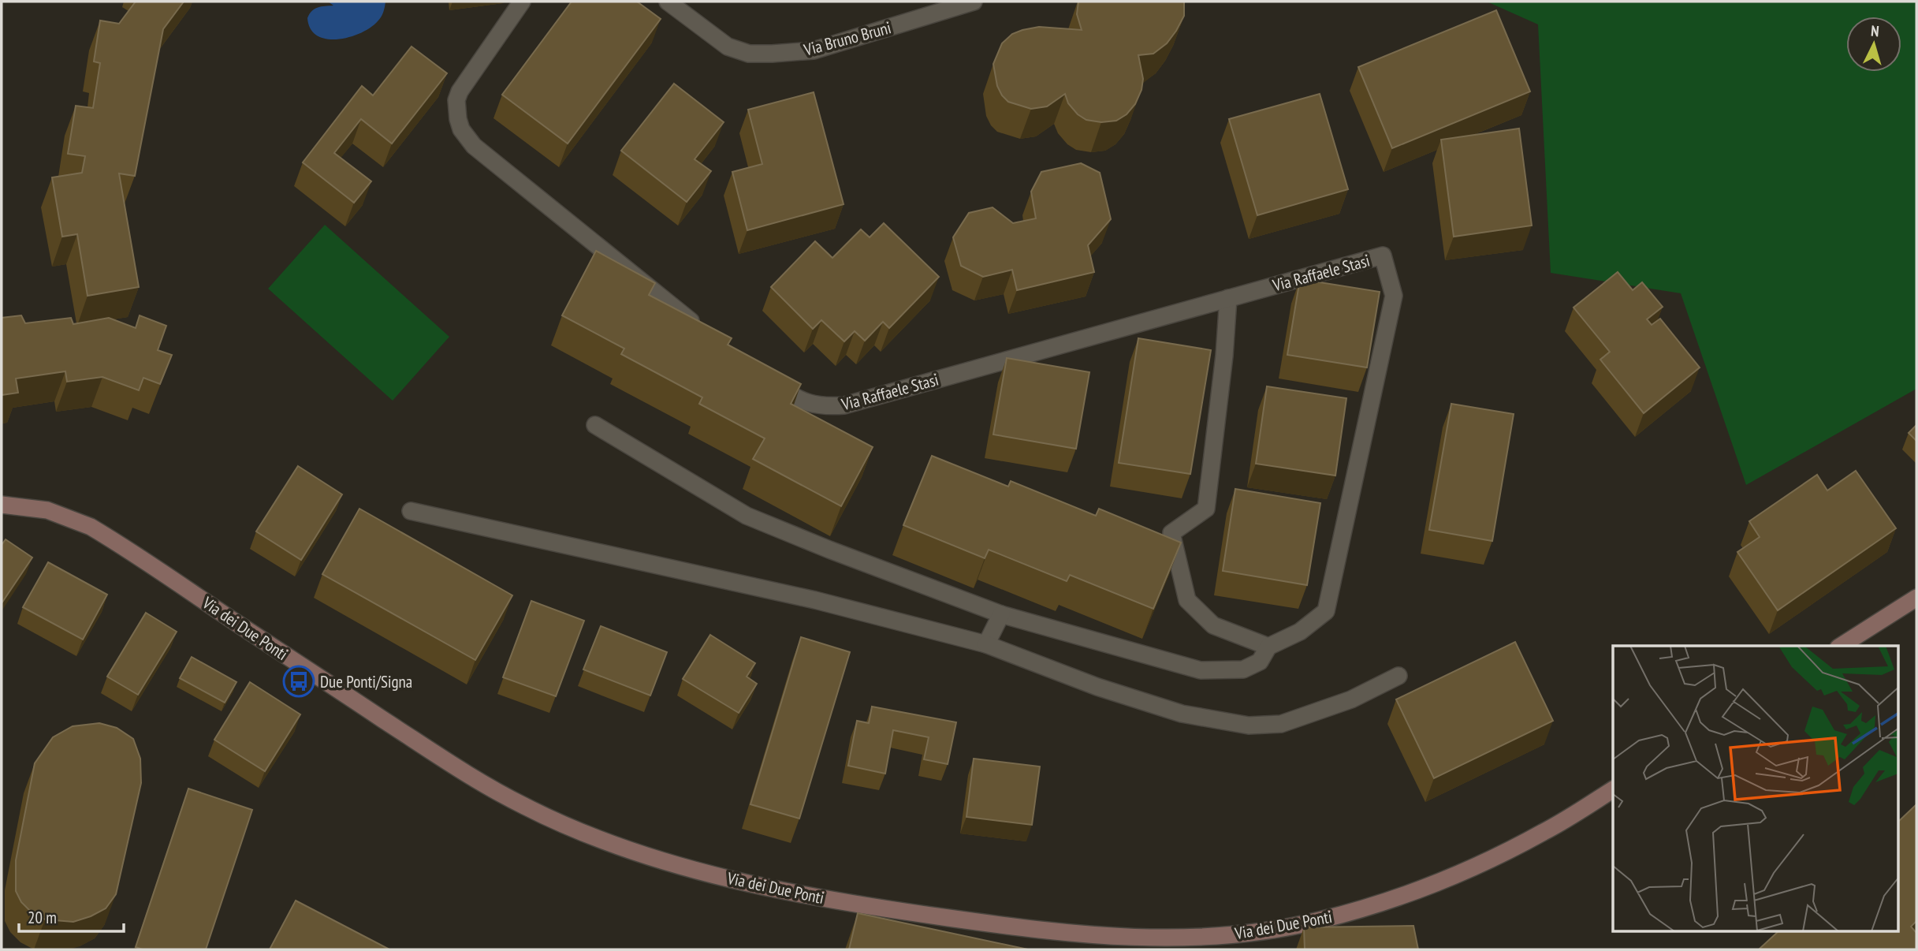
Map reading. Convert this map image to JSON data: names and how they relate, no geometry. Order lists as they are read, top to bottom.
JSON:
{
  "streets": {
    "street": ["Via Bruno Bruni", "Via Raffaele Stasi", "Via dei Due Ponti"]
  },
  "places": {
    "bus stop": ["Due Ponti/Signa"]
  },
  "scale_bar": "20 m",
  "north": "top"
}
